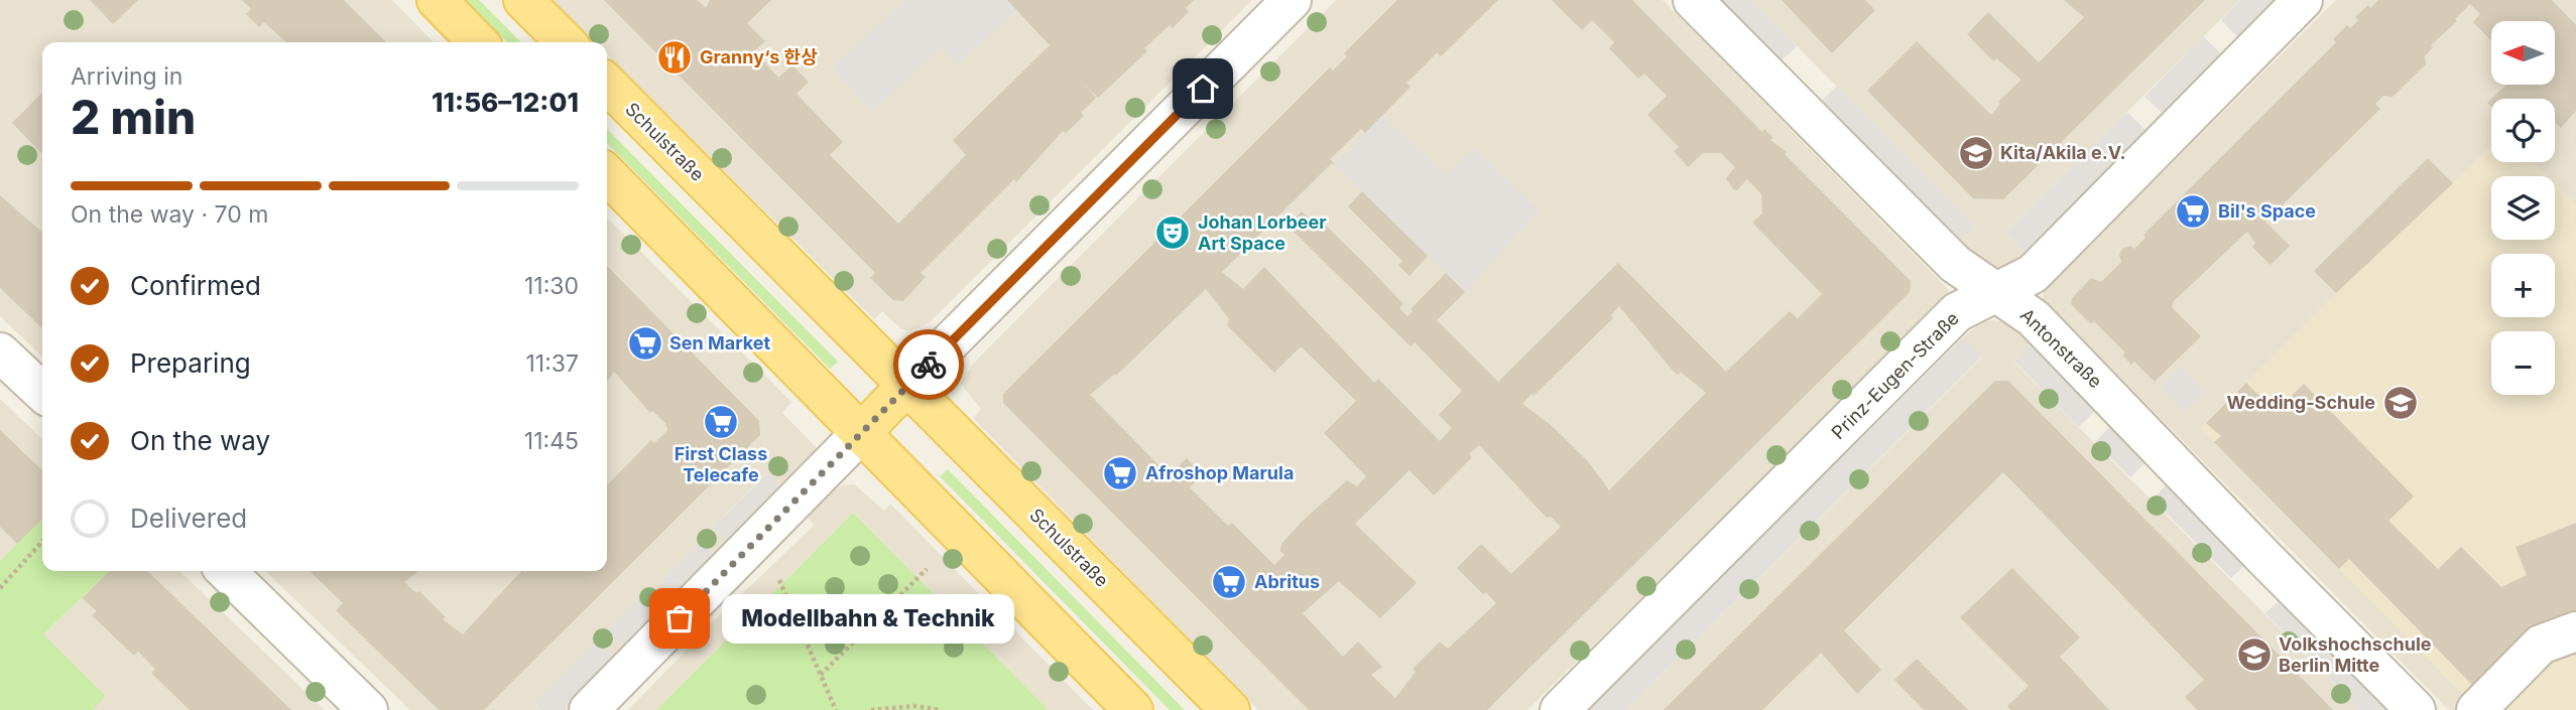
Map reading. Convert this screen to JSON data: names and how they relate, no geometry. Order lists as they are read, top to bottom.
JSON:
{
  "streets": {
    "main road": ["Schulstraße"],
    "street": ["Antonstraße", "Prinz-Eugen-Straße"]
  },
  "crossings": [
    ["Antonstraße", "Prinz-Eugen-Straße"]
  ],
  "places": {
    "restaurant": ["Granny‘s 한상"],
    "school or university": ["Kita/Akila e.V.", "Wedding-Schule", "Volkshochschule Berlin Mitte"],
    "supermarket": [
      "Bil's Space",
      "Sen Market",
      "First Class Telecafe",
      "Afroshop Marula",
      "Abritus"
    ],
    "theatre": ["Johan Lorbeer Art Space"],
    "other": ["Modellbahn & Technik"]
  },
  "north": "left",
  "page": {
    "map_buttons": ["+", "−"],
    "heading": ["2 min", "Arriving in", "11:56–12:01"],
    "bar": "On the way · 70 m",
    "list": [
      ["Confirmed", "11:30"],
      ["Preparing", "11:37"],
      ["On the way", "11:45"],
      "Delivered"
    ],
    "bubble": "Modellbahn & Technik"
  }
}
